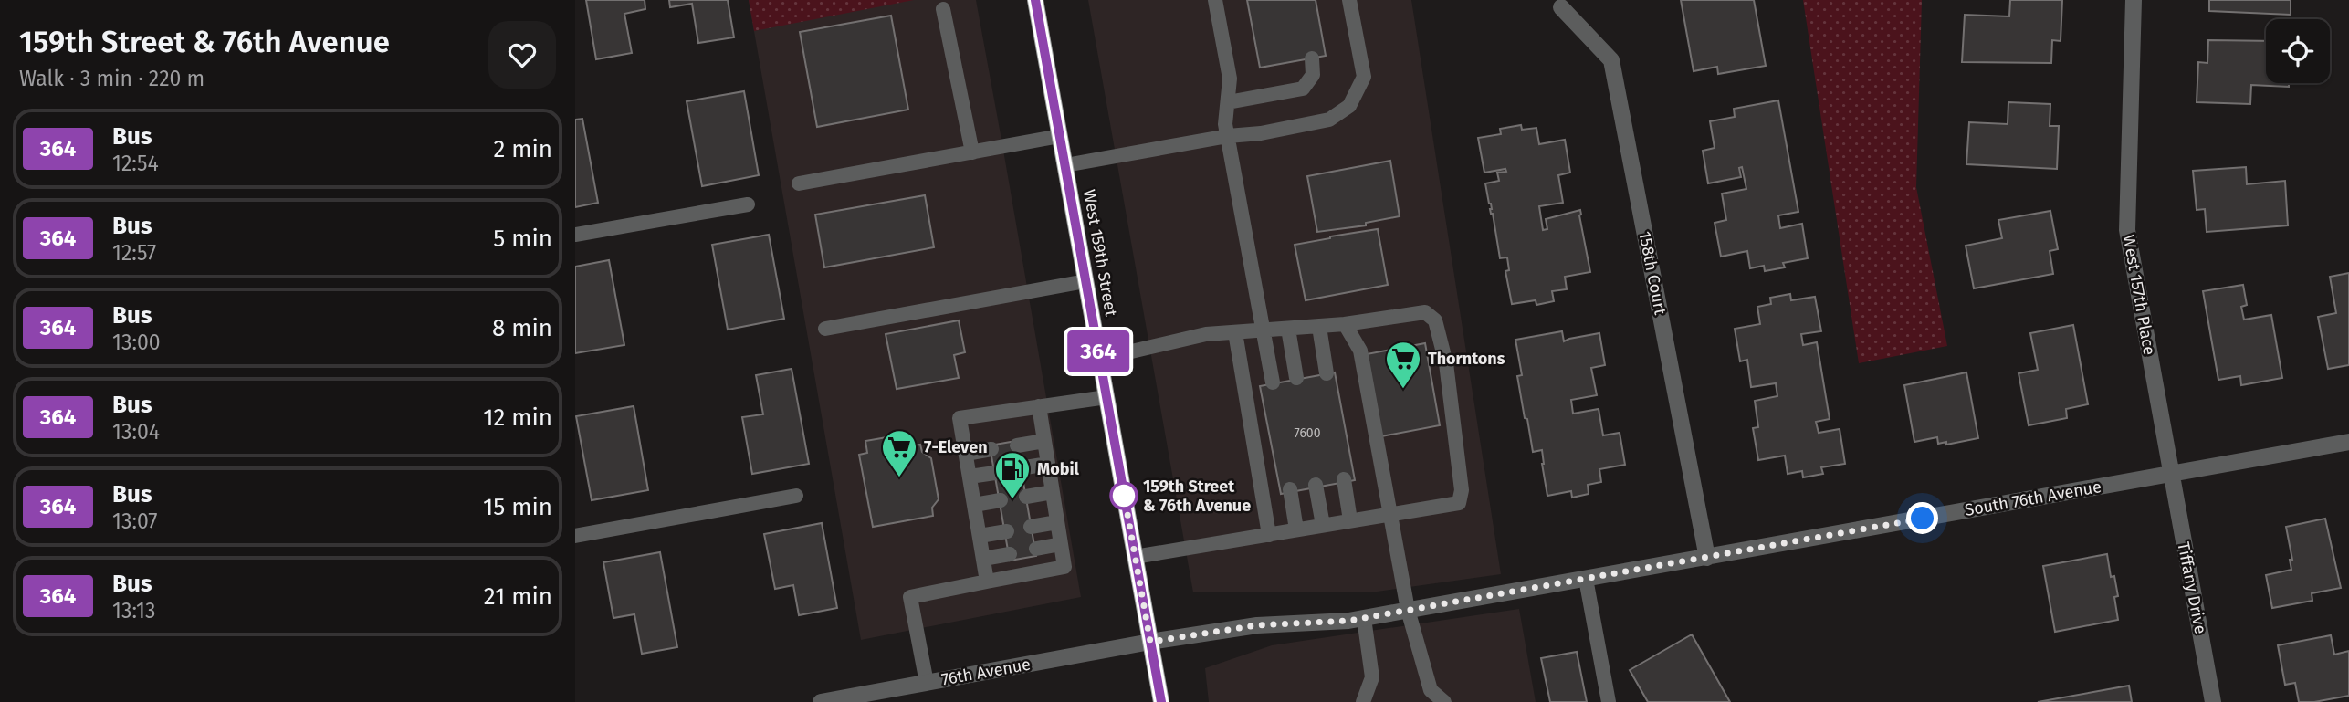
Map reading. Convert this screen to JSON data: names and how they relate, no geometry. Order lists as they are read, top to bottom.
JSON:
{
  "streets": {
    "main road": ["West 159th Street"],
    "street": [
      "158th Court",
      "West 157th Place",
      "South 76th Avenue",
      "Tiffany Drive",
      "76th Avenue"
    ]
  },
  "crossings": [
    ["West 159th Street", "South 76th Avenue"],
    ["West 159th Street", "76th Avenue"],
    ["158th Court", "South 76th Avenue"],
    ["West 157th Place", "South 76th Avenue"],
    ["West 157th Place", "Tiffany Drive"],
    ["South 76th Avenue", "Tiffany Drive"],
    ["South 76th Avenue", "76th Avenue"]
  ],
  "places": {
    "supermarket": ["Thorntons", "7-Eleven"],
    "other": ["159th Street & 76th Avenue"],
    "fuel station": ["Mobil"]
  },
  "lines": ["bus line 364"],
  "house_numbers": ["7600"],
  "page": {
    "heading": ["159th Street & 76th Avenue", "Walk · 3 min · 220 m"],
    "on_map": "364",
    "list": [
      {
        "mark": "364",
        "name": "Bus",
        "note": "12:54",
        "value": "2 min"
      },
      {
        "mark": "364",
        "name": "Bus",
        "note": "12:57",
        "value": "5 min"
      },
      {
        "mark": "364",
        "name": "Bus",
        "note": "13:00",
        "value": "8 min"
      },
      {
        "mark": "364",
        "name": "Bus",
        "note": "13:04",
        "value": "12 min"
      },
      {
        "mark": "364",
        "name": "Bus",
        "note": "13:07",
        "value": "15 min"
      },
      {
        "mark": "364",
        "name": "Bus",
        "note": "13:13",
        "value": "21 min"
      }
    ]
  }
}
